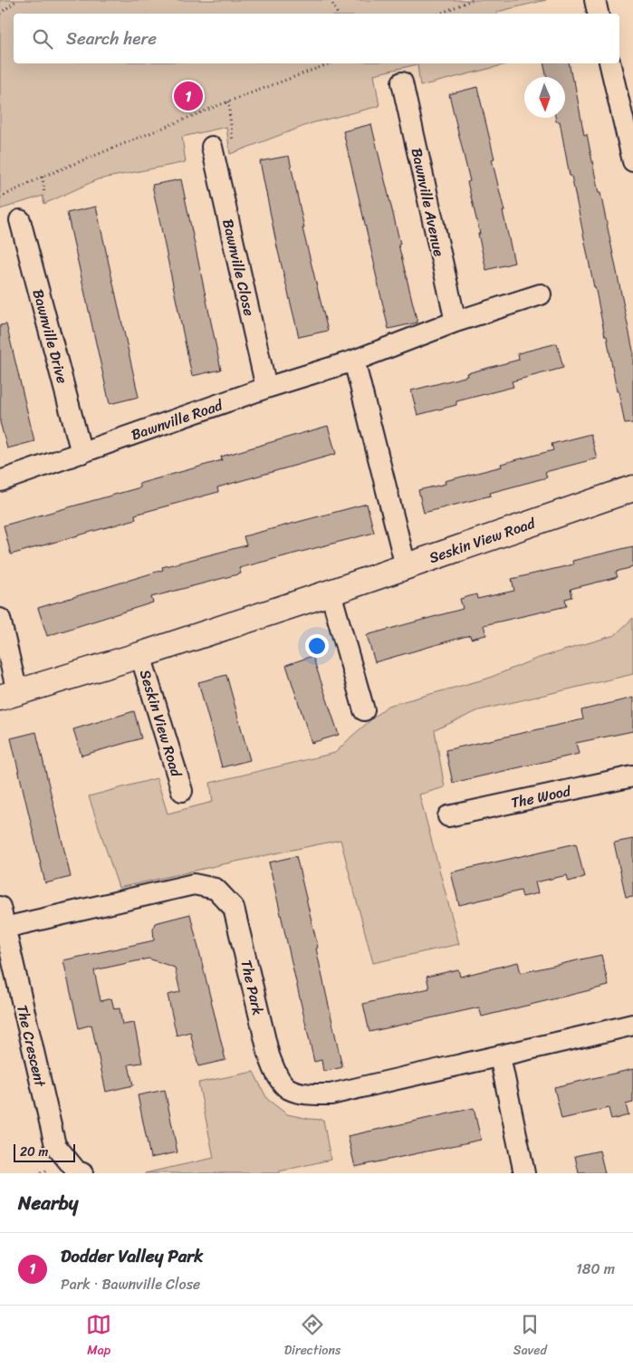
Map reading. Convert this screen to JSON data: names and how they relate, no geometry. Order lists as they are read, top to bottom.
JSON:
{
  "streets": {
    "street": [
      "Bawnville Avenue",
      "Bawnville Close",
      "Bawnville Drive",
      "Bawnville Road",
      "Seskin View Road",
      "The Wood",
      "The Park",
      "The Crescent"
    ]
  },
  "crossings": [
    ["Bawnville Avenue", "Bawnville Road"],
    ["Bawnville Close", "Bawnville Road"],
    ["Bawnville Drive", "Bawnville Road"],
    ["The Park", "The Crescent"]
  ],
  "scale_bar": "20 m",
  "north": "bottom",
  "page": {
    "search": "Search here",
    "pins": "1",
    "scale": "20 m",
    "heading": "Nearby",
    "list": [
      {
        "mark": "1",
        "name": "Dodder Valley Park",
        "note": "Park · Bawnville Close",
        "value": "180 m"
      }
    ],
    "nav": ["Map", "Directions", "Saved"]
  }
}
